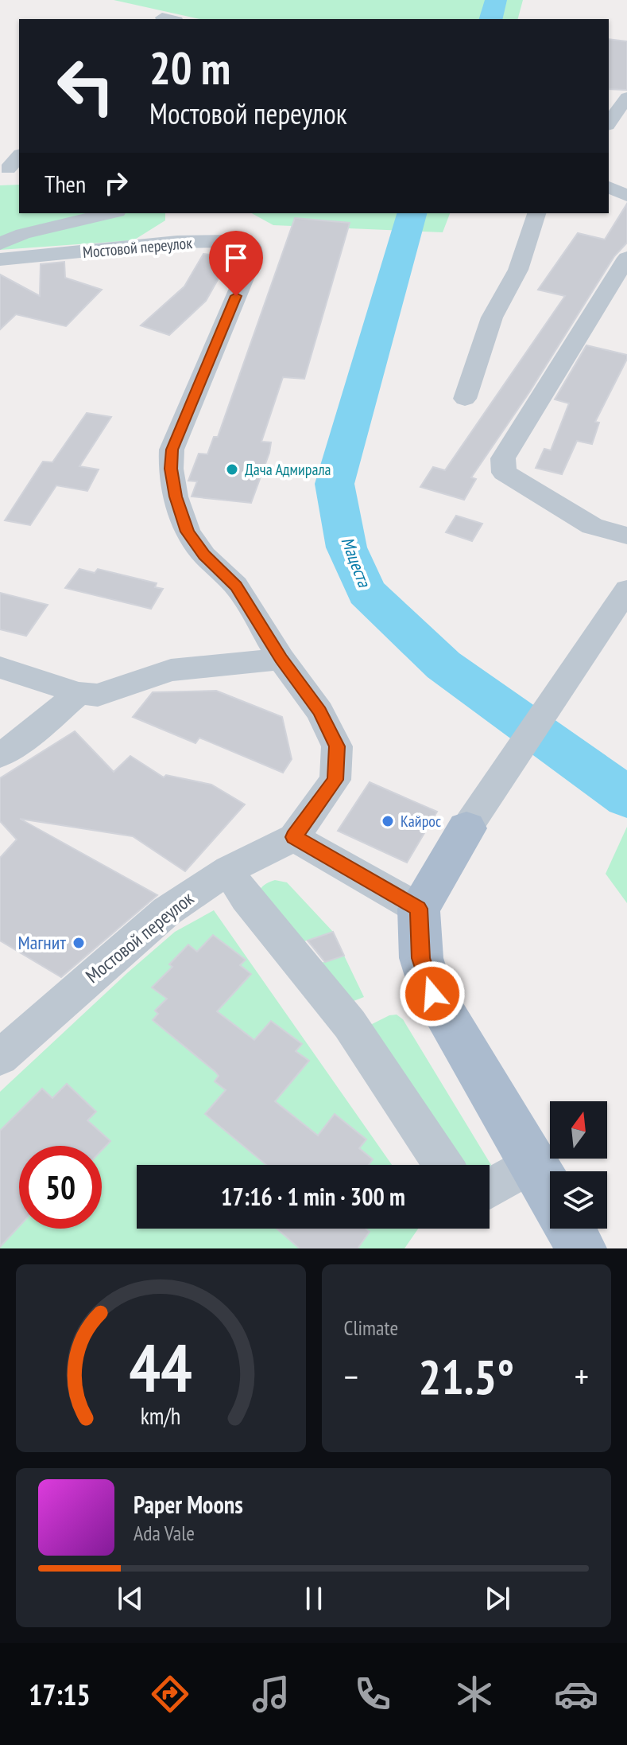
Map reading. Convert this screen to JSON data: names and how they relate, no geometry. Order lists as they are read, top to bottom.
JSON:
{
  "streets": {
    "street": ["Мостовой переулок"]
  },
  "water": ["Мацеста"],
  "places": ["Дача Адмирала", "Кайрос", "Магнит"],
  "north": "top",
  "page": {
    "turn": ["20 m", "Мостовой переулок"],
    "then": "Then",
    "limit": "50",
    "trip": "17:16 · 1 min · 300 m",
    "tile": "Climate",
    "heat": ["−", "21.5°", "+"],
    "song": ["Paper Moons", "Ada Vale"],
    "tabs": "17:15",
    "gauge": ["44", "km/h"]
  }
}
